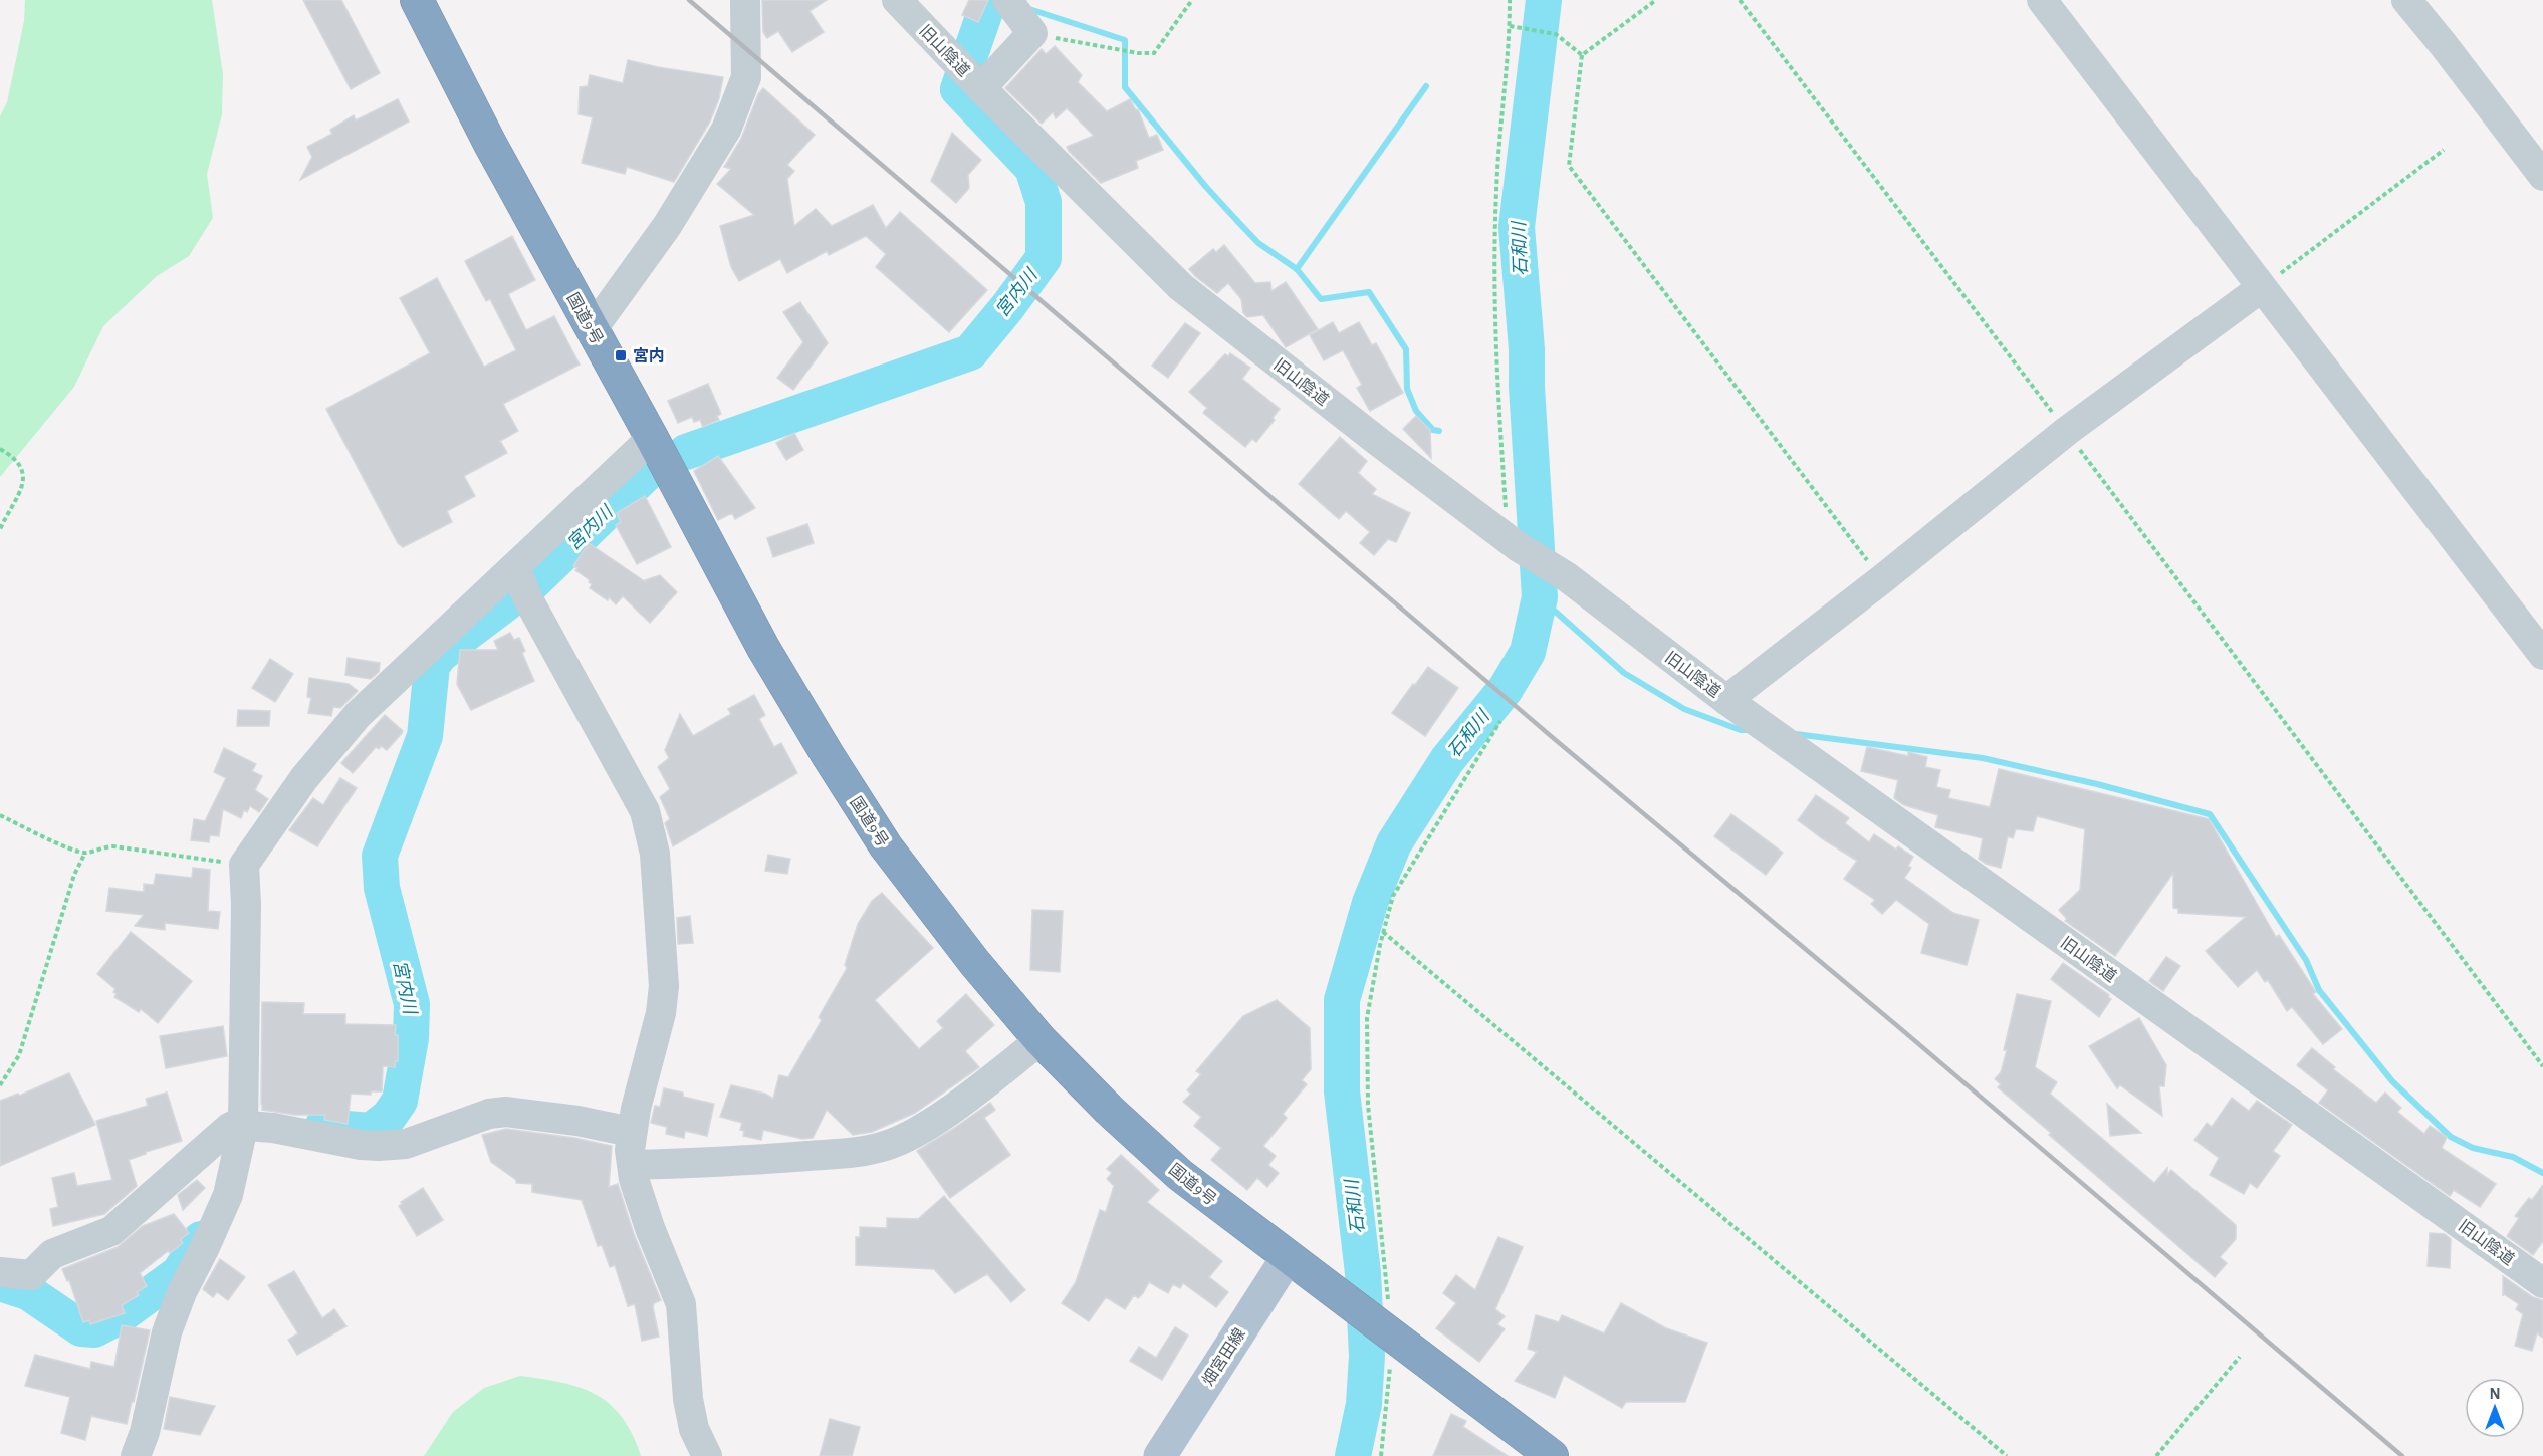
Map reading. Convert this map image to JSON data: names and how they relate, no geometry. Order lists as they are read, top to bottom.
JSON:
{
  "streets": {
    "highway": ["国道9号"],
    "main road": ["畑宮田線"],
    "street": ["旧山陰道"]
  },
  "crossings": [
    ["国道9号", "畑宮田線"]
  ],
  "water": ["石和川", "宮内川"],
  "places": {
    "transit": ["宮内"]
  },
  "north": "top"
}
